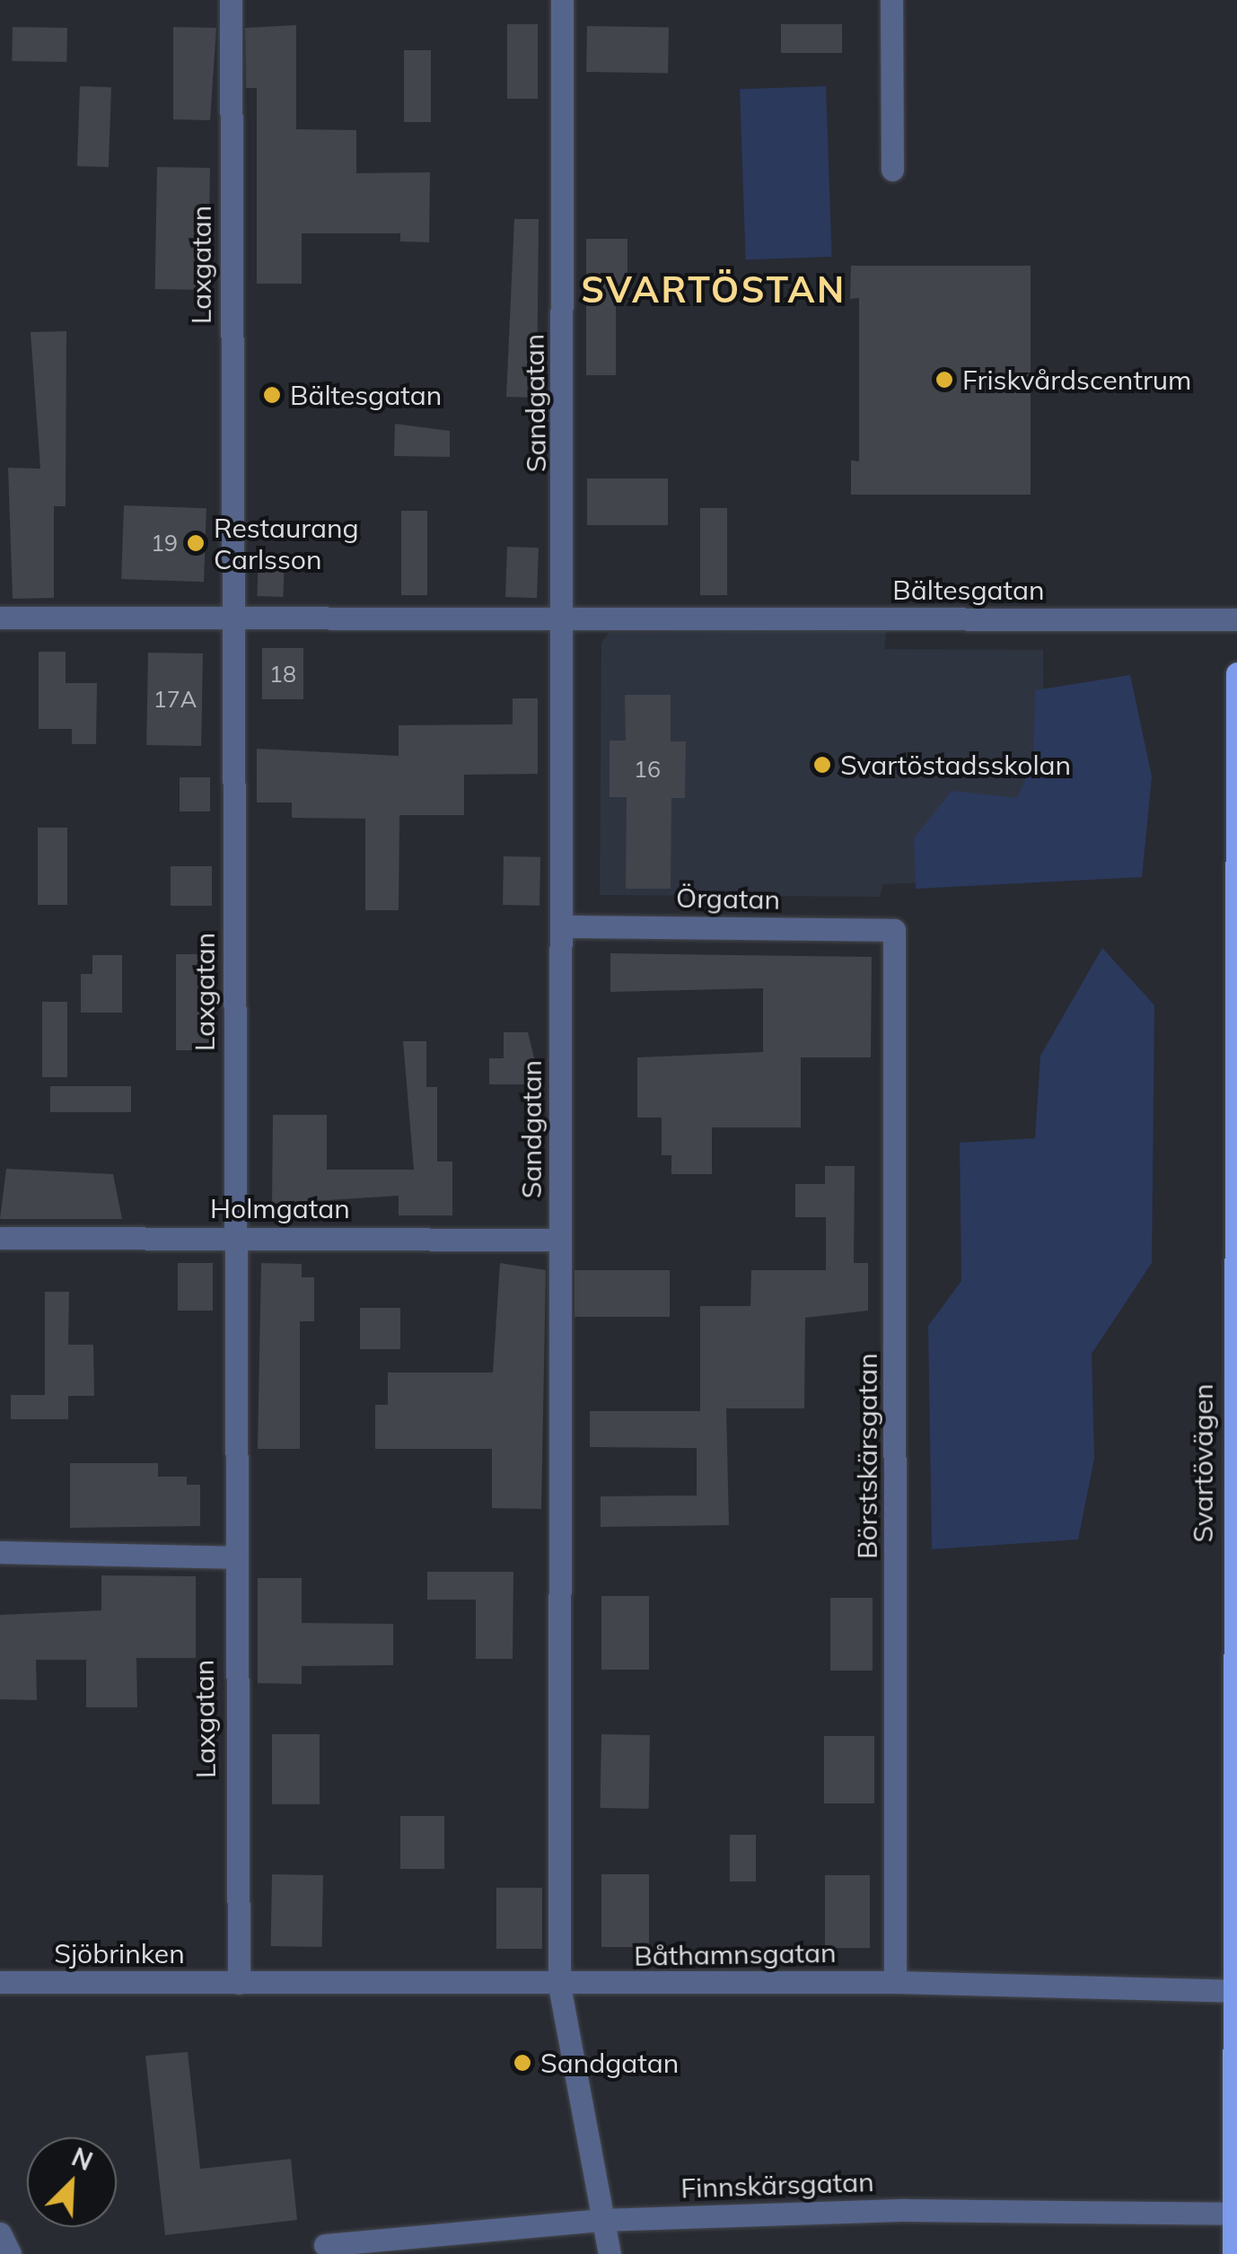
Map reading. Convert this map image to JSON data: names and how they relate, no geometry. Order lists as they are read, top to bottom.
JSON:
{
  "streets": {
    "main road": ["Svartövägen"],
    "street": [
      "Laxgatan",
      "Sandgatan",
      "Bältesgatan",
      "Örgatan",
      "Holmgatan",
      "Börstskärsgatan",
      "Sjöbrinken",
      "Båthamnsgatan",
      "Finnskärsgatan"
    ]
  },
  "crossings": [
    ["Laxgatan", "Bältesgatan"],
    ["Laxgatan", "Holmgatan"],
    ["Laxgatan", "Sjöbrinken"],
    ["Laxgatan", "Båthamnsgatan"],
    ["Sandgatan", "Bältesgatan"],
    ["Sandgatan", "Örgatan"],
    ["Sandgatan", "Holmgatan"],
    ["Sandgatan", "Båthamnsgatan"],
    ["Sandgatan", "Finnskärsgatan"],
    ["Örgatan", "Börstskärsgatan"],
    ["Börstskärsgatan", "Båthamnsgatan"],
    ["Svartövägen", "Båthamnsgatan"],
    ["Svartövägen", "Finnskärsgatan"],
    ["Sjöbrinken", "Båthamnsgatan"]
  ],
  "districts": ["SVARTÖSTAN"],
  "places": [
    "Friskvårdscentrum",
    "Bältesgatan",
    "Restaurang Carlsson",
    "Svartöstadsskolan",
    "Sandgatan"
  ],
  "house_numbers": [
    "19",
    "18",
    "17A",
    "16"
  ],
  "north": "top right"
}
